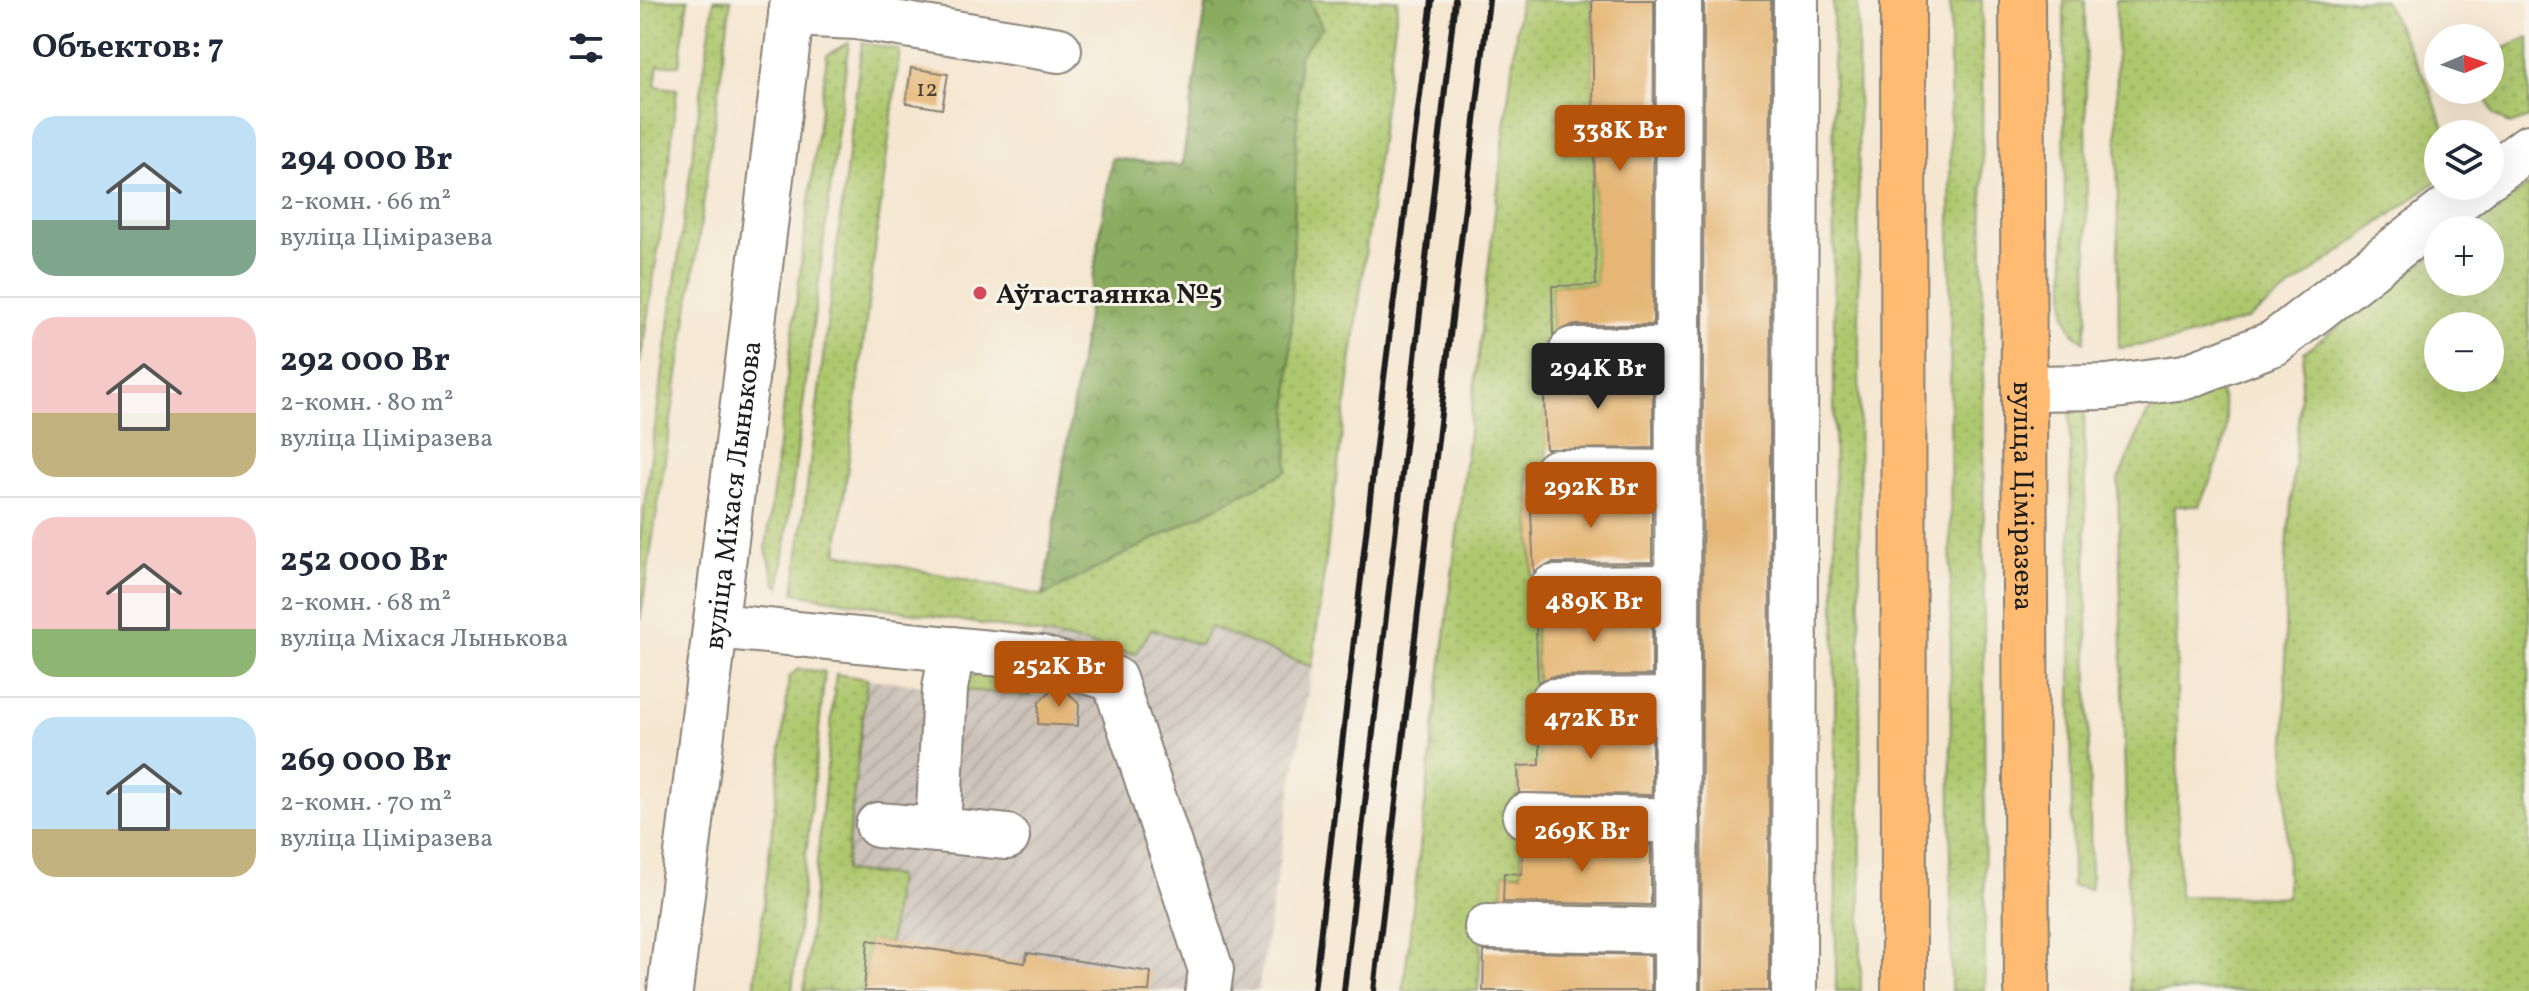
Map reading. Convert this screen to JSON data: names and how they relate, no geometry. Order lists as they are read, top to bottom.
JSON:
{
  "streets": {
    "main road": ["вуліца Ціміразева"],
    "street": ["вуліца Міхася Лынькова"]
  },
  "places": ["Аўтастаянка №5"],
  "house_numbers": ["12"],
  "north": "right",
  "page": {
    "heading": "Объектов: 7",
    "map_buttons": ["+", "−"],
    "list": [
      {
        "name": "294 000 Br",
        "note": "2-комн. · 66 m² · вуліца Ціміразева"
      },
      {
        "name": "292 000 Br",
        "note": "2-комн. · 80 m² · вуліца Ціміразева"
      },
      {
        "name": "252 000 Br",
        "note": "2-комн. · 68 m² · вуліца Міхася Лынькова"
      },
      {
        "name": "269 000 Br",
        "note": "2-комн. · 70 m² · вуліца Ціміразева"
      }
    ],
    "price": [
      "338K Br",
      "294K Br",
      "292K Br",
      "489K Br",
      "252K Br",
      "472K Br",
      "269K Br"
    ]
  }
}
